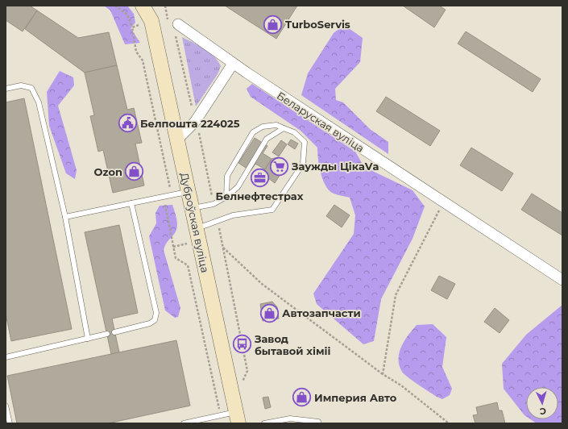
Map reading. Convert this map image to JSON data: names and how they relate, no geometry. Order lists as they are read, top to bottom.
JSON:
{
  "streets": {
    "main road": ["Дуброўская вуліца"],
    "street": ["Беларуская вуліца"]
  },
  "places": {
    "shop": [
      "TurboServis",
      "Ozon",
      "Автозапчасти",
      "Империя Авто"
    ],
    "public building": ["Белпошта 224025"],
    "supermarket": ["Заужды ЦікаVа"],
    "office": ["Белнефтестрах"],
    "bus stop": ["Завод бытавой хіміі"]
  },
  "north": "bottom"
}
